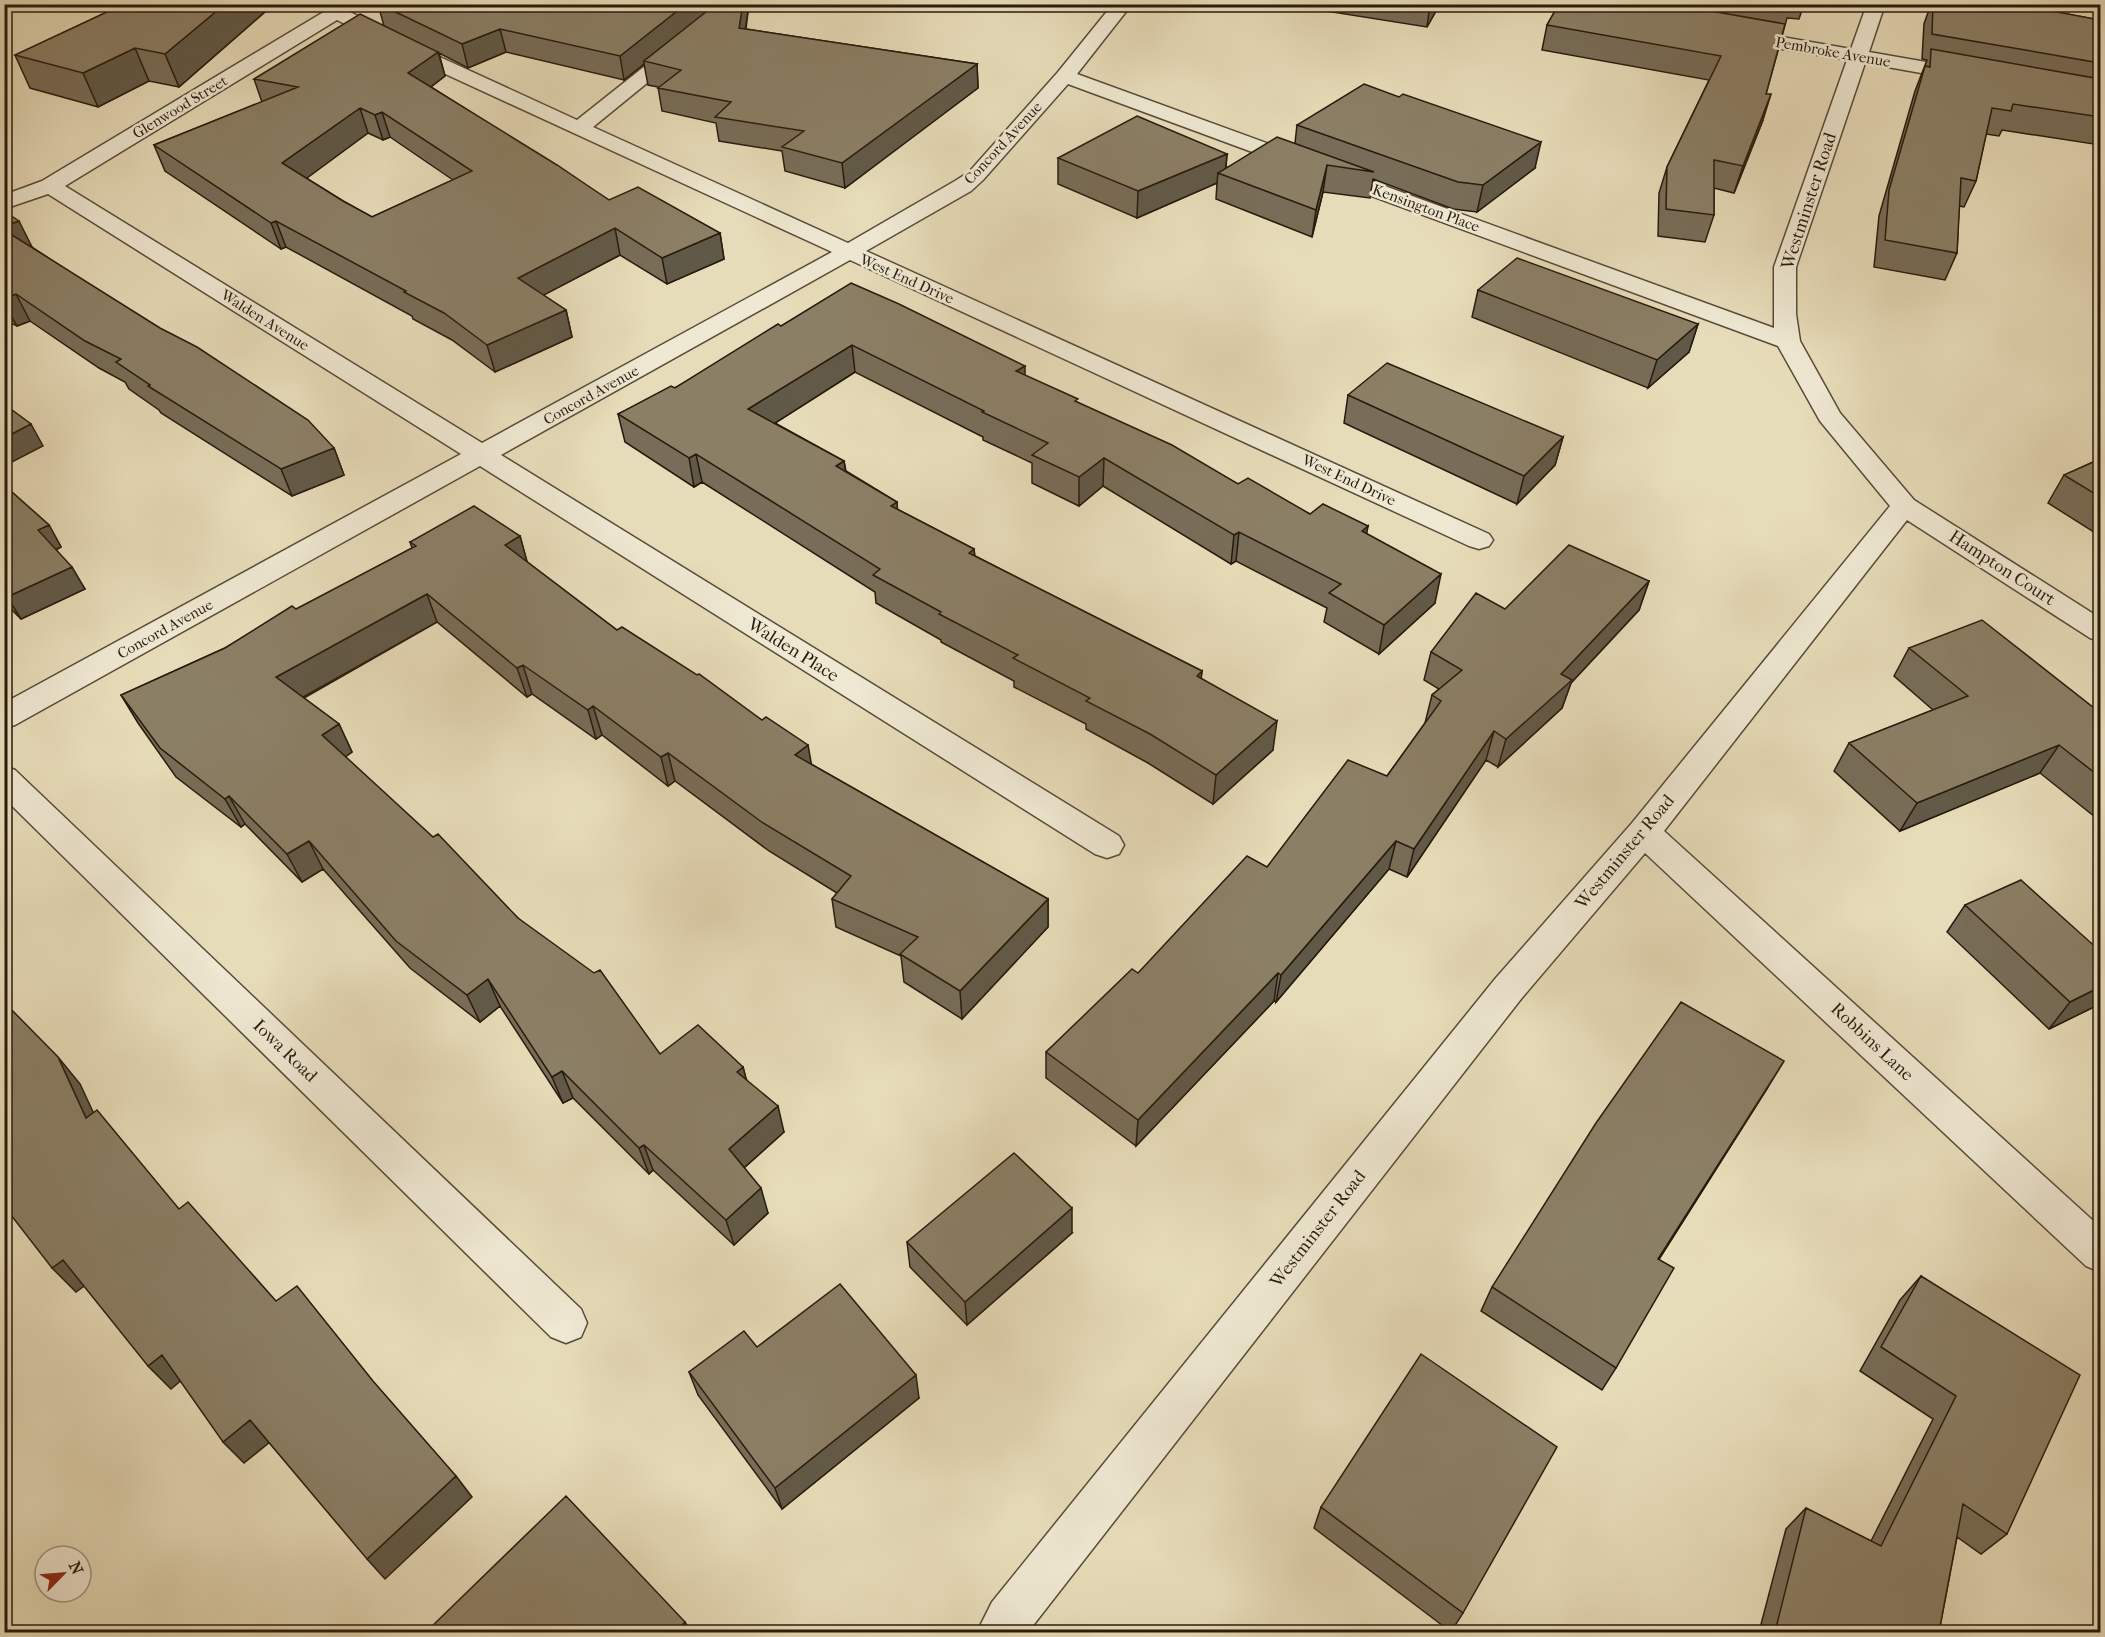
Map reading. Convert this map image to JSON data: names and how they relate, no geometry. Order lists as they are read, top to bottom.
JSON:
{
  "streets": {
    "street": [
      "Pembroke Avenue",
      "Glenwood Street",
      "Concord Avenue",
      "Westminster Road",
      "Kensington Place",
      "West End Drive",
      "Walden Avenue",
      "Hampton Court",
      "Walden Place",
      "Robbins Lane",
      "Iowa Road"
    ]
  },
  "crossings": [
    ["Pembroke Avenue", "Westminster Road"],
    ["Glenwood Street", "West End Drive"],
    ["Glenwood Street", "Walden Avenue"],
    ["Concord Avenue", "Kensington Place"],
    ["Concord Avenue", "West End Drive"],
    ["Concord Avenue", "Walden Avenue"],
    ["Concord Avenue", "Walden Place"],
    ["Westminster Road", "Kensington Place"],
    ["Westminster Road", "Hampton Court"],
    ["Westminster Road", "Robbins Lane"],
    ["Walden Avenue", "Walden Place"]
  ],
  "north": "top right"
}
